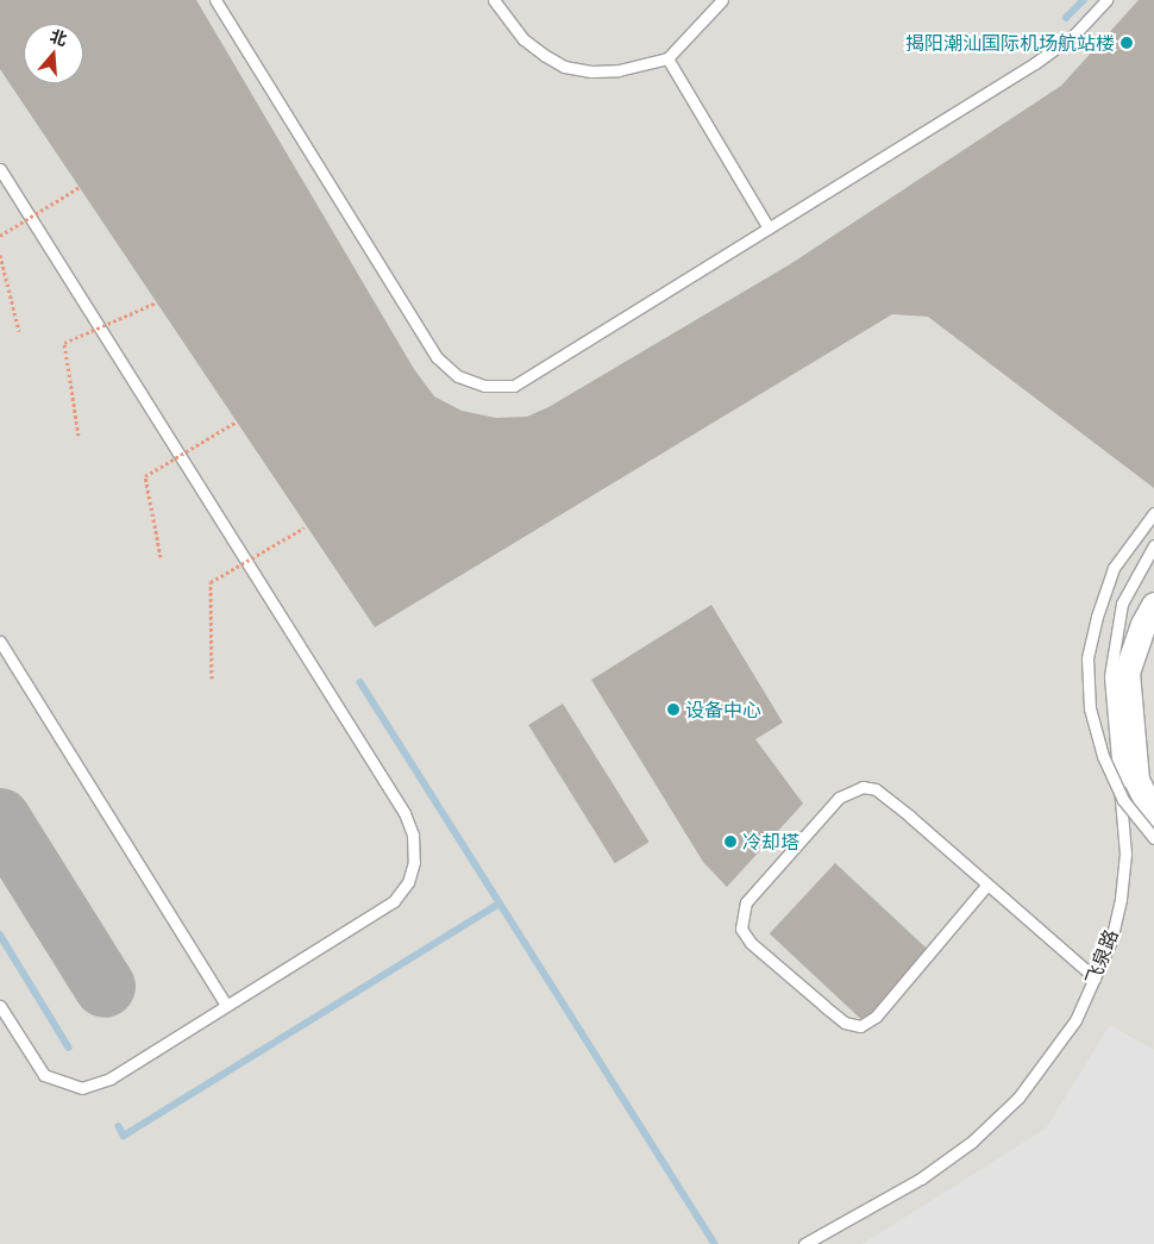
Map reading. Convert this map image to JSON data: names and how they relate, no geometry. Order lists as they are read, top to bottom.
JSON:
{
  "streets": {
    "lane": ["飞泉路"]
  },
  "places": ["揭阳潮汕国际机场航站楼", "设备中心", "冷却塔"],
  "north": "top"
}
